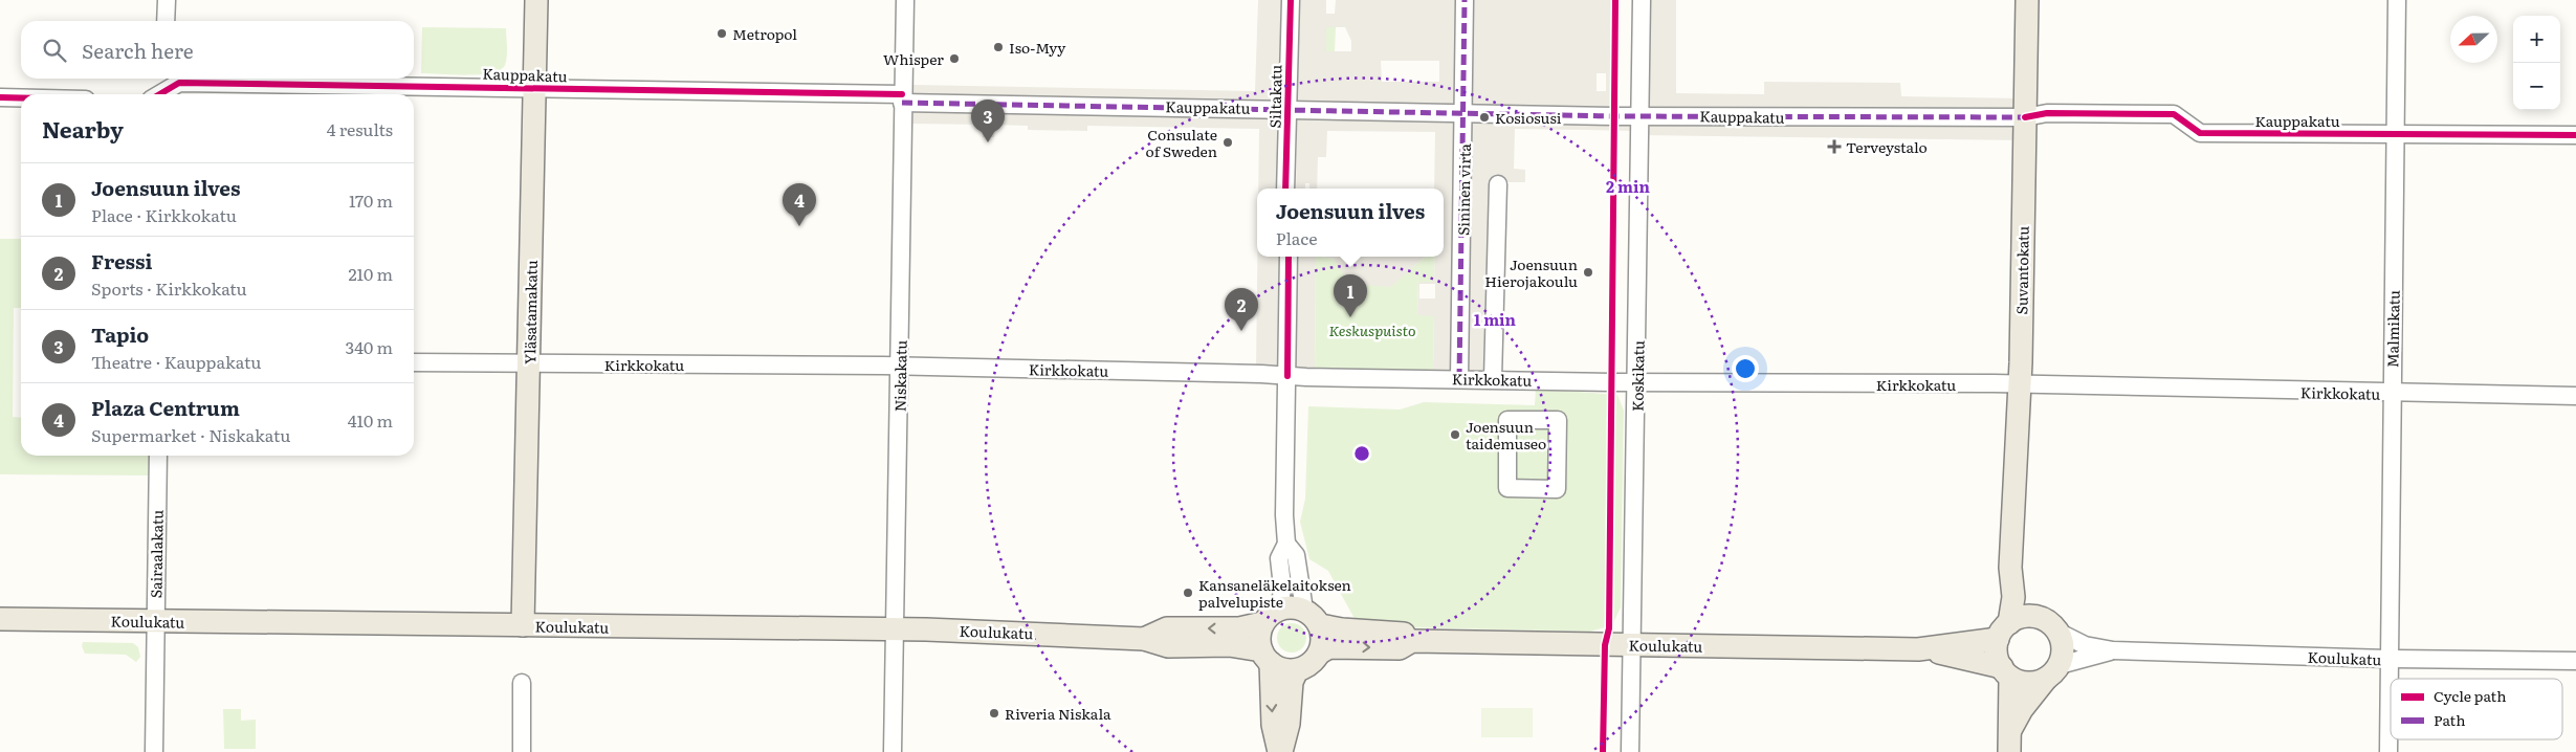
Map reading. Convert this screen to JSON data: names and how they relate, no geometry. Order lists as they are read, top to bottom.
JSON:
{
  "streets": {
    "main road": ["Suvantokatu", "Yläsatamakatu", "Koulukatu"],
    "street": [
      "Kauppakatu",
      "Siltakatu",
      "Sininen virta",
      "Malmikatu",
      "Kirkkokatu",
      "Niskakatu",
      "Koskikatu",
      "Sairaalakatu"
    ]
  },
  "crossings": [
    ["Kauppakatu", "Siltakatu"],
    ["Kauppakatu", "Sininen virta"],
    ["Kauppakatu", "Suvantokatu"],
    ["Kauppakatu", "Yläsatamakatu"],
    ["Kauppakatu", "Malmikatu"],
    ["Kauppakatu", "Niskakatu"],
    ["Kauppakatu", "Koskikatu"],
    ["Sininen virta", "Kirkkokatu"],
    ["Suvantokatu", "Kirkkokatu"],
    ["Suvantokatu", "Koulukatu"],
    ["Yläsatamakatu", "Kirkkokatu"],
    ["Yläsatamakatu", "Koulukatu"],
    ["Malmikatu", "Kirkkokatu"],
    ["Malmikatu", "Koulukatu"],
    ["Kirkkokatu", "Niskakatu"],
    ["Kirkkokatu", "Koskikatu"],
    ["Niskakatu", "Koulukatu"],
    ["Koskikatu", "Koulukatu"],
    ["Sairaalakatu", "Koulukatu"]
  ],
  "parks": ["Keskuspuisto"],
  "places": {
    "other": [
      "Metropol",
      "Iso-Myy",
      "Whisper",
      "Kosiosusi",
      "Consulate of Sweden",
      "Joensuun Hierojakoulu",
      "Joensuun taidemuseo",
      "Kansaneläkelaitoksen palvelupiste",
      "Riveria Niskala"
    ],
    "health": ["Terveystalo"]
  },
  "legend": ["Cycle path", "Path"],
  "north": "left",
  "page": {
    "map_buttons": ["+", "−"],
    "search": "Search here",
    "heading": ["Nearby", "4 results"],
    "pins": [
      "3",
      "4",
      "1",
      "2"
    ],
    "list": [
      {
        "mark": "1",
        "name": "Joensuun ilves",
        "note": "Place · Kirkkokatu",
        "value": "170 m"
      },
      {
        "mark": "2",
        "name": "Fressi",
        "note": "Sports · Kirkkokatu",
        "value": "210 m"
      },
      {
        "mark": "3",
        "name": "Tapio",
        "note": "Theatre · Kauppakatu",
        "value": "340 m"
      },
      {
        "mark": "4",
        "name": "Plaza Centrum",
        "note": "Supermarket · Niskakatu",
        "value": "410 m"
      }
    ],
    "popup": ["Joensuun ilves", "Place"]
  },
  "rings": ["2 min", "1 min"]
}
